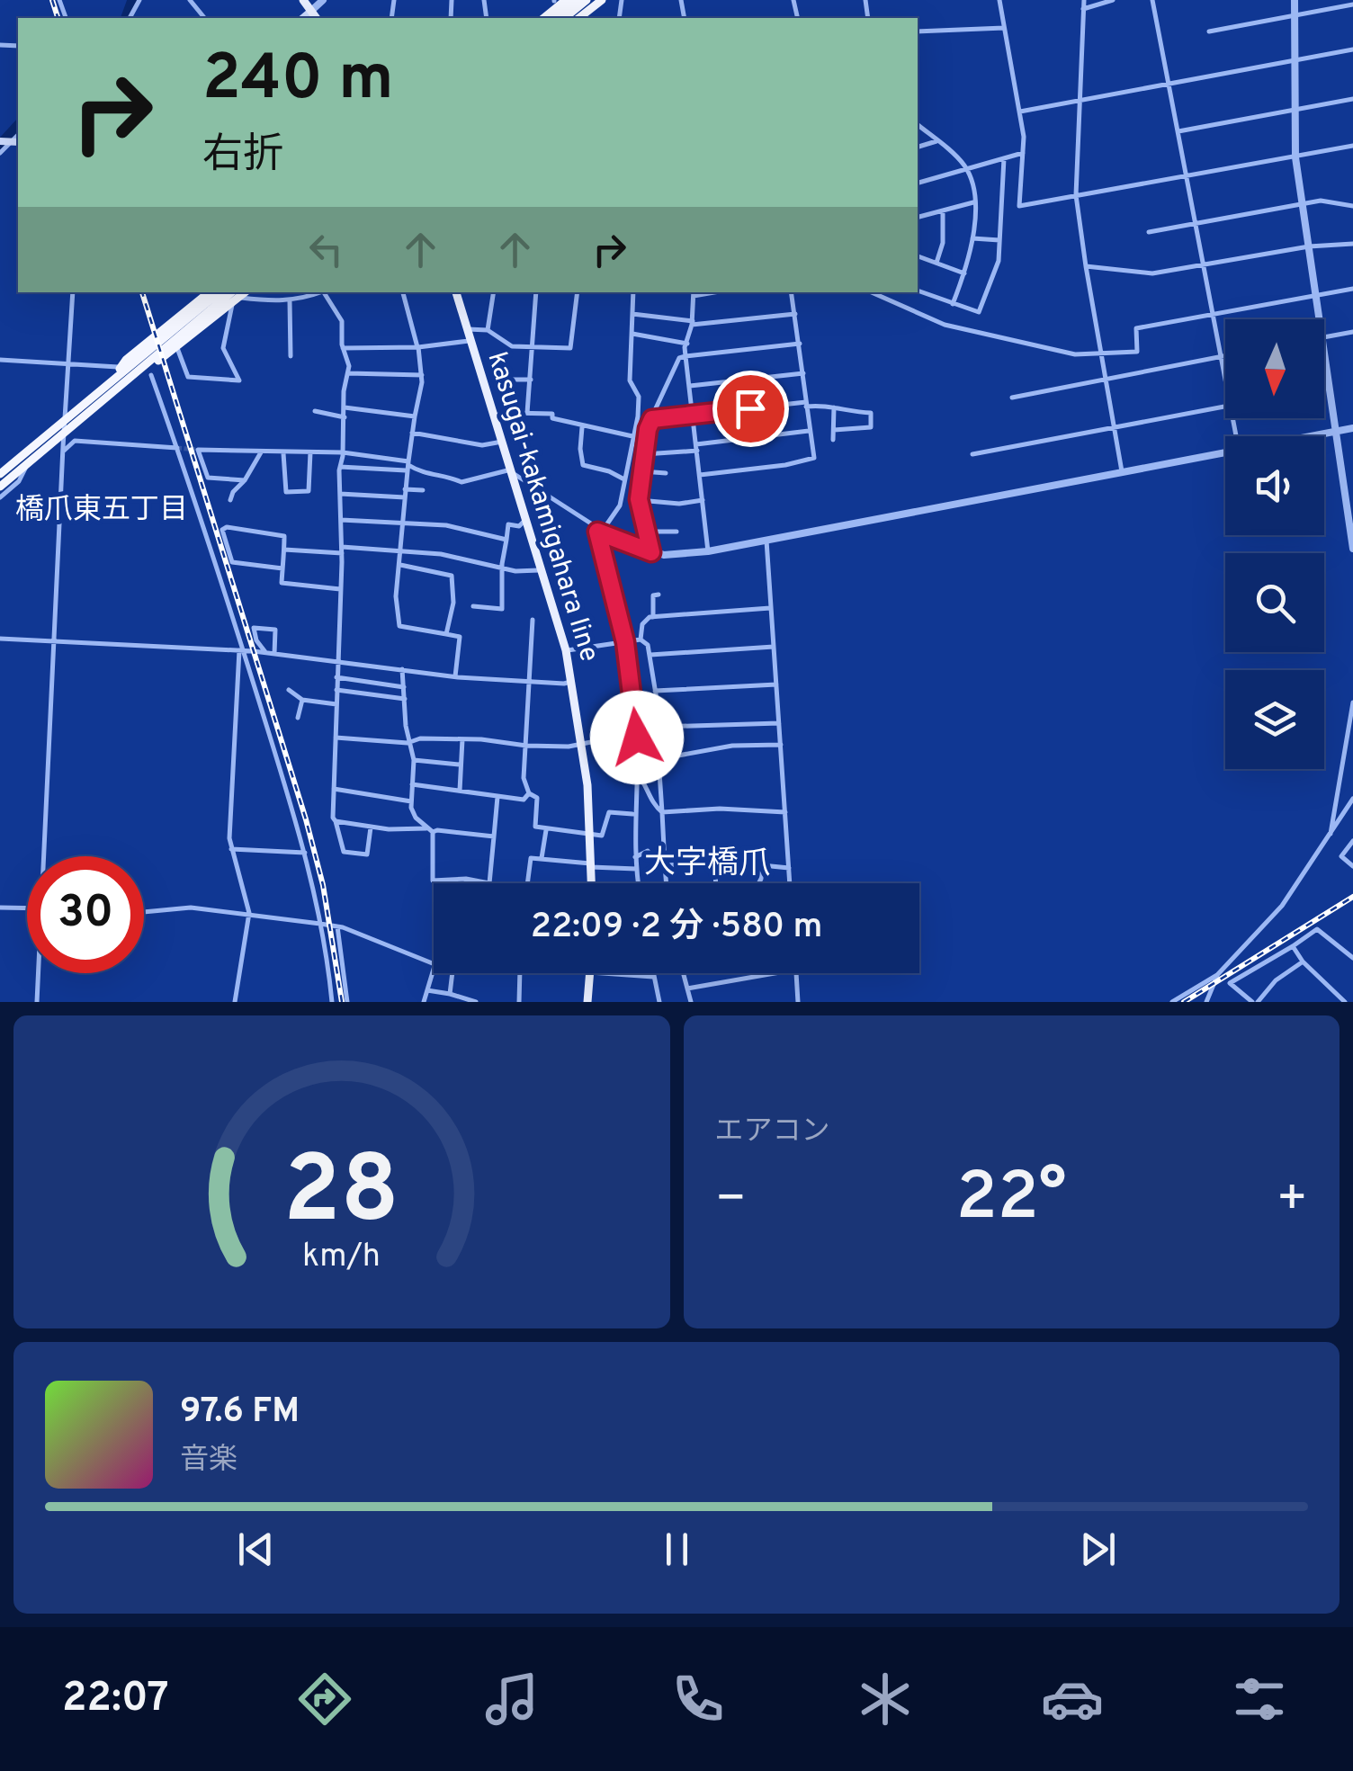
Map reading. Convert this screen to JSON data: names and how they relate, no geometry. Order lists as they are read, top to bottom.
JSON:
{
  "streets": {
    "main road": ["kasugai-kakamigahara line"]
  },
  "districts": ["橋爪東五丁目", "大字橋爪"],
  "north": "bottom",
  "page": {
    "turn": ["240 m", "右折"],
    "limit": "30",
    "trip": "22:09 · 2 分 · 580 m",
    "tile": "エアコン",
    "heat": ["−", "22°", "+"],
    "song": ["97.6 FM", "音楽"],
    "tabs": "22:07",
    "gauge": ["28", "km/h"]
  }
}
